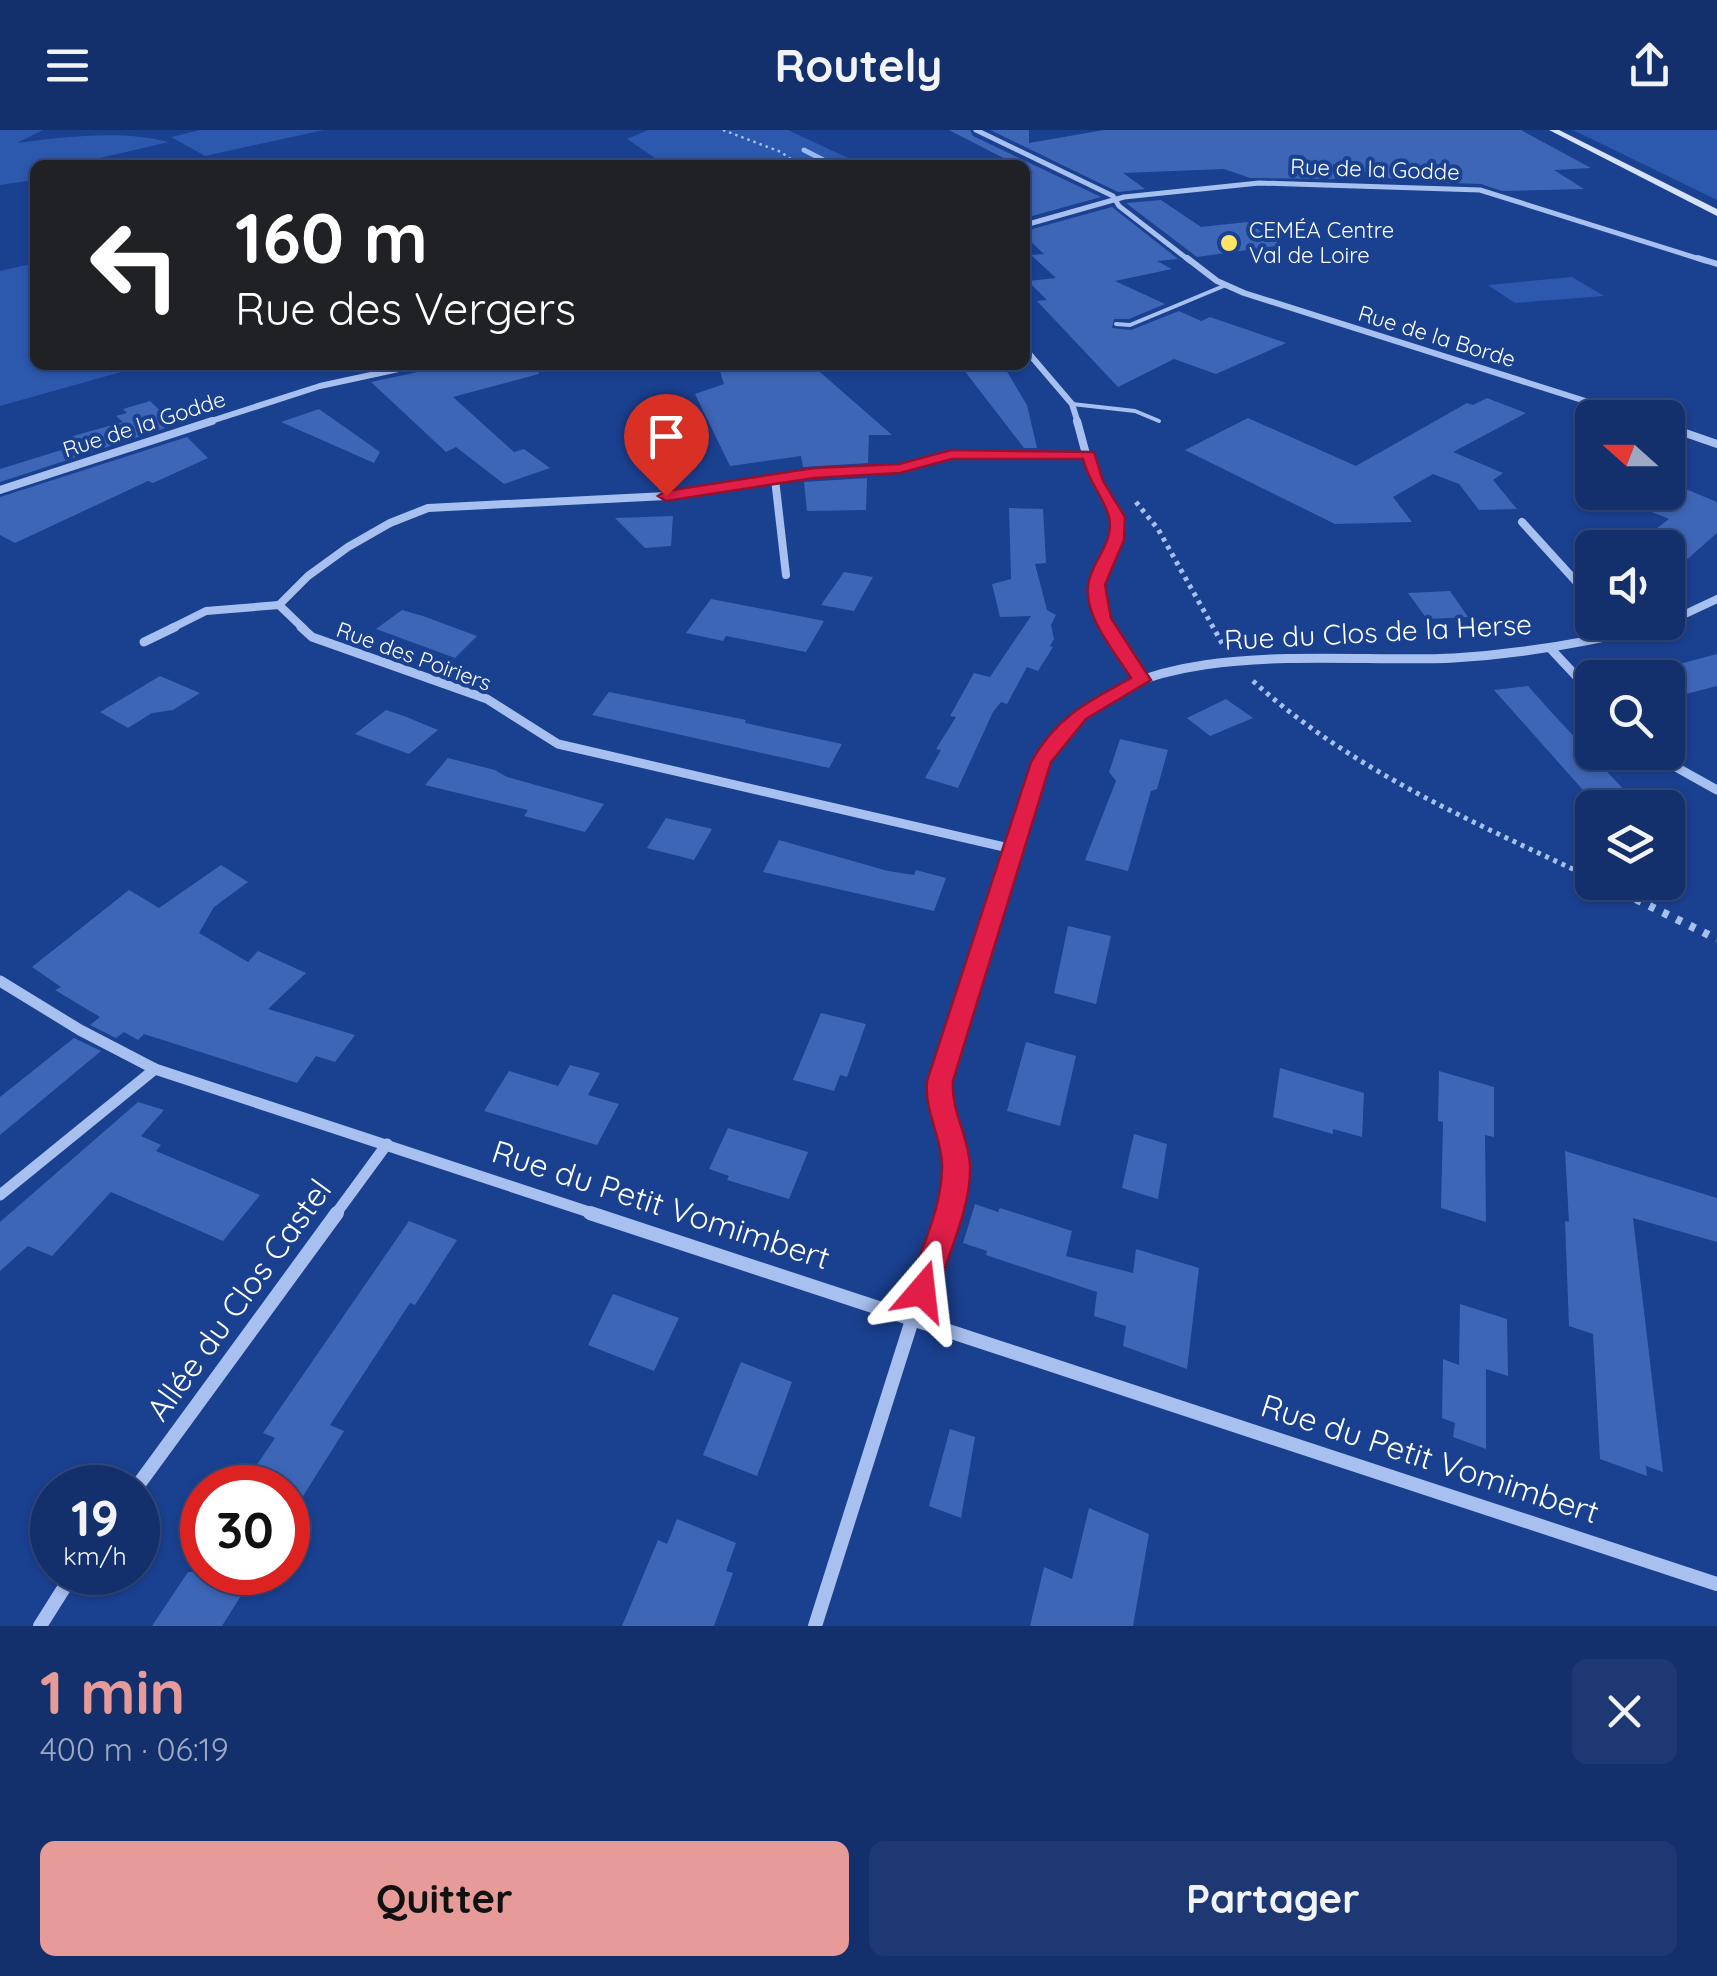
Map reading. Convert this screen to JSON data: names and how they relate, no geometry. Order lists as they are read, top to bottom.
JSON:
{
  "streets": {
    "street": [
      "Rue de la Godde",
      "Rue de la Borde",
      "Rue du Clos de la Herse",
      "Rue des Poiriers",
      "Rue du Petit Vomimbert",
      "Allée du Clos Castel"
    ]
  },
  "crossings": [
    ["Rue de la Godde", "Rue de la Borde"],
    ["Rue du Clos de la Herse", "Rue des Poiriers"],
    ["Rue du Clos de la Herse", "Rue du Petit Vomimbert"],
    ["Rue du Petit Vomimbert", "Allée du Clos Castel"]
  ],
  "places": ["CEMÉA Centre Val de Loire"],
  "north": "left",
  "page": {
    "header": "Routely",
    "turn": ["160 m", "Rue des Vergers"],
    "speed": "19 km/h",
    "limit": "30",
    "heading": ["1 min", "400 m · 06:19"],
    "buttons": ["Quitter", "Partager"]
  }
}
